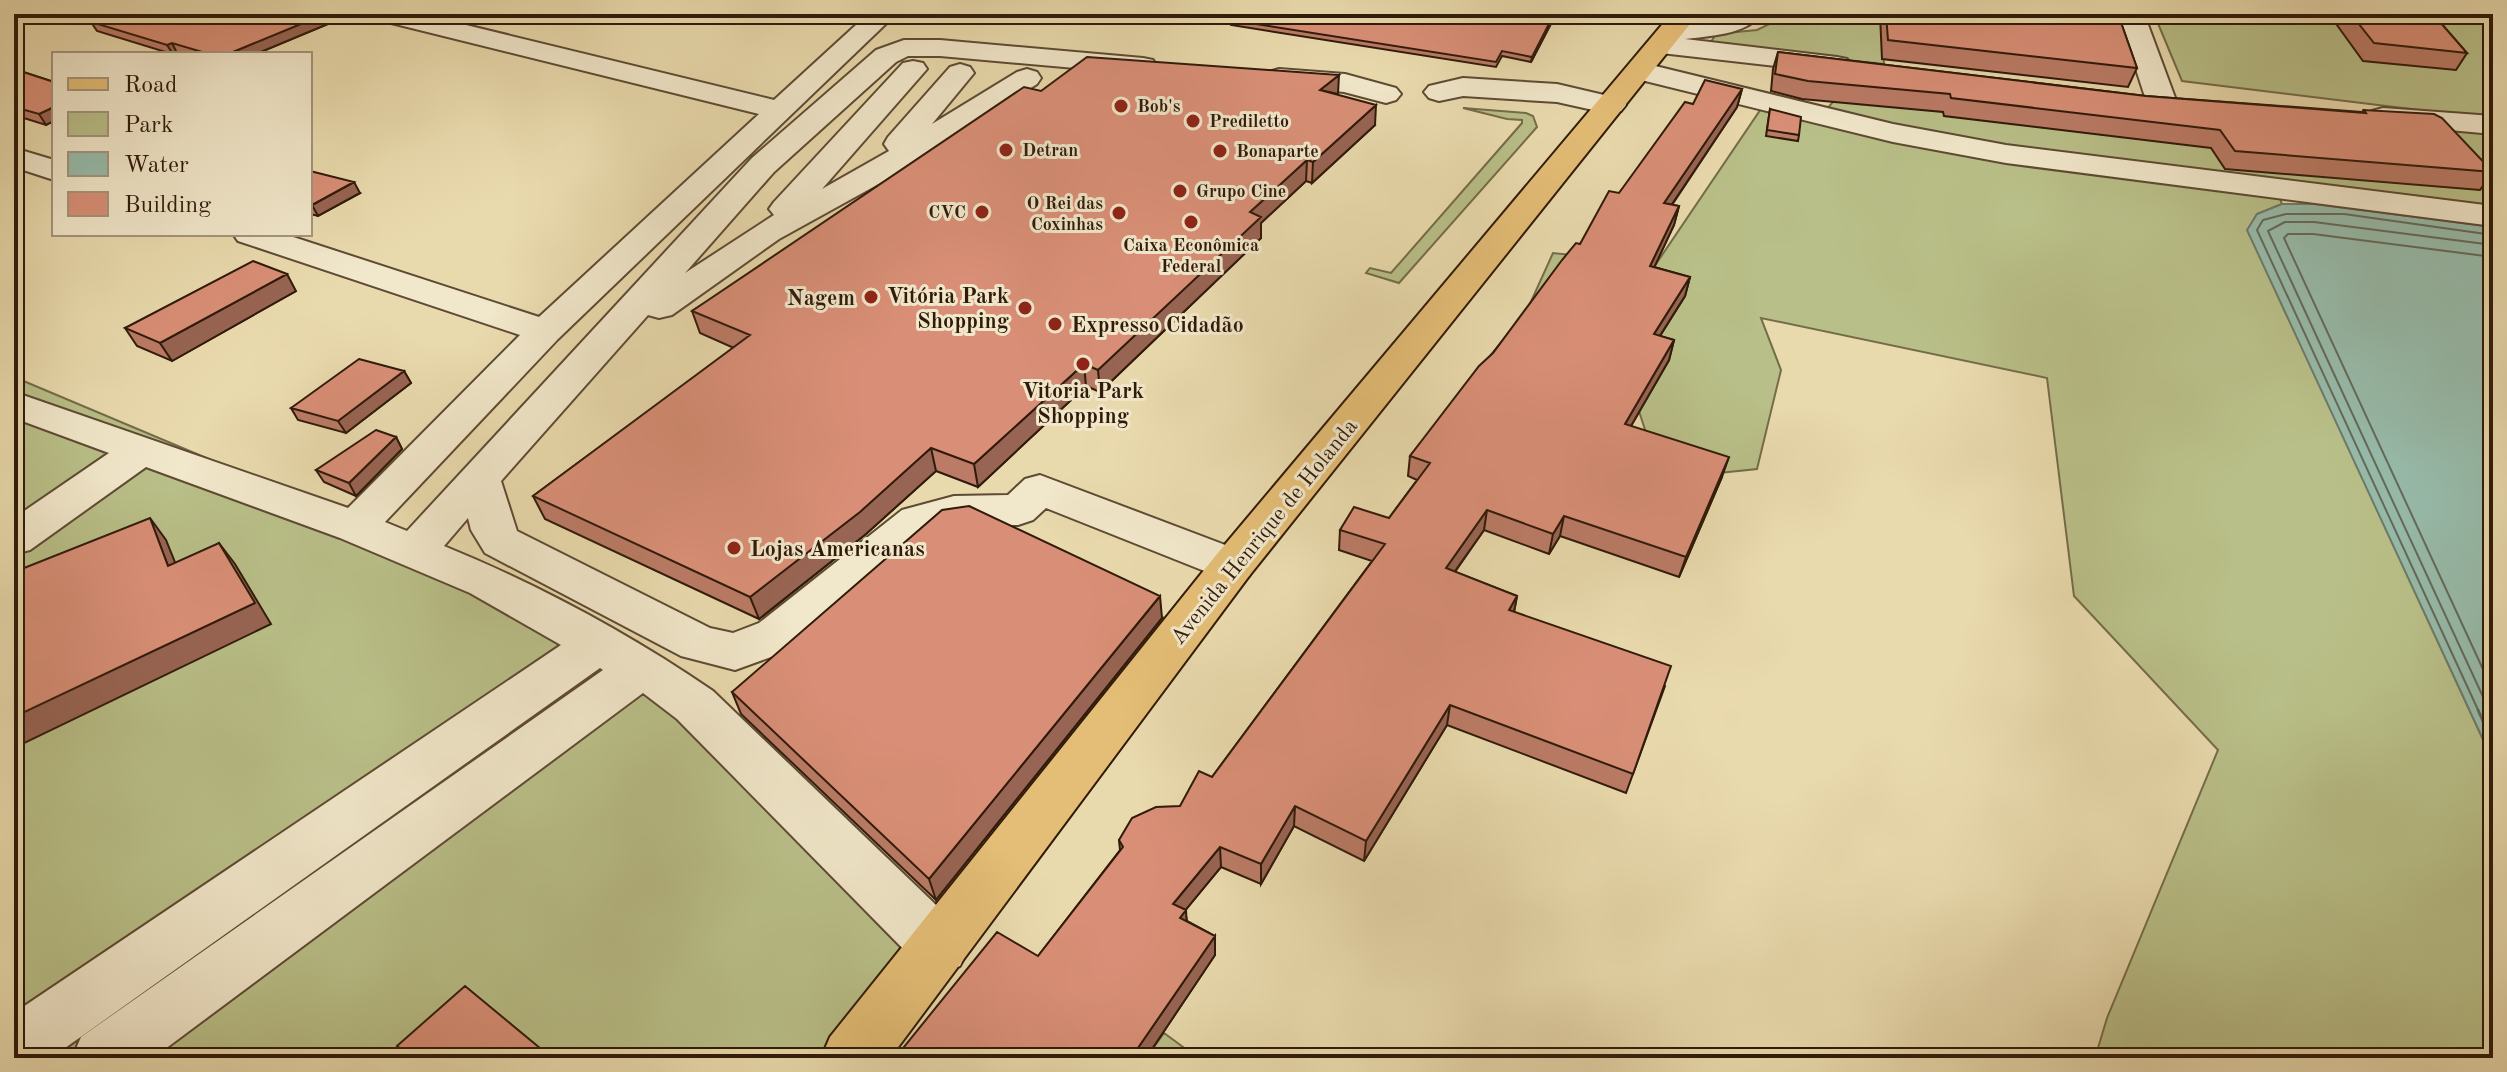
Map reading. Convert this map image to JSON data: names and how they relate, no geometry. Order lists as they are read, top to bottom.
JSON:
{
  "streets": {
    "main road": ["Avenida Henrique de Holanda"]
  },
  "places": [
    "Bob's",
    "Prediletto",
    "Detran",
    "Bonaparte",
    "Grupo Cine",
    "CVC",
    "O Rei das Coxinhas",
    "Caixa Econômica Federal",
    "Nagem",
    "Vitória Park Shopping",
    "Expresso Cidadão",
    "Vitoria Park Shopping",
    "Lojas Americanas"
  ],
  "legend": [
    "Road",
    "Park",
    "Water",
    "Building"
  ]
}
